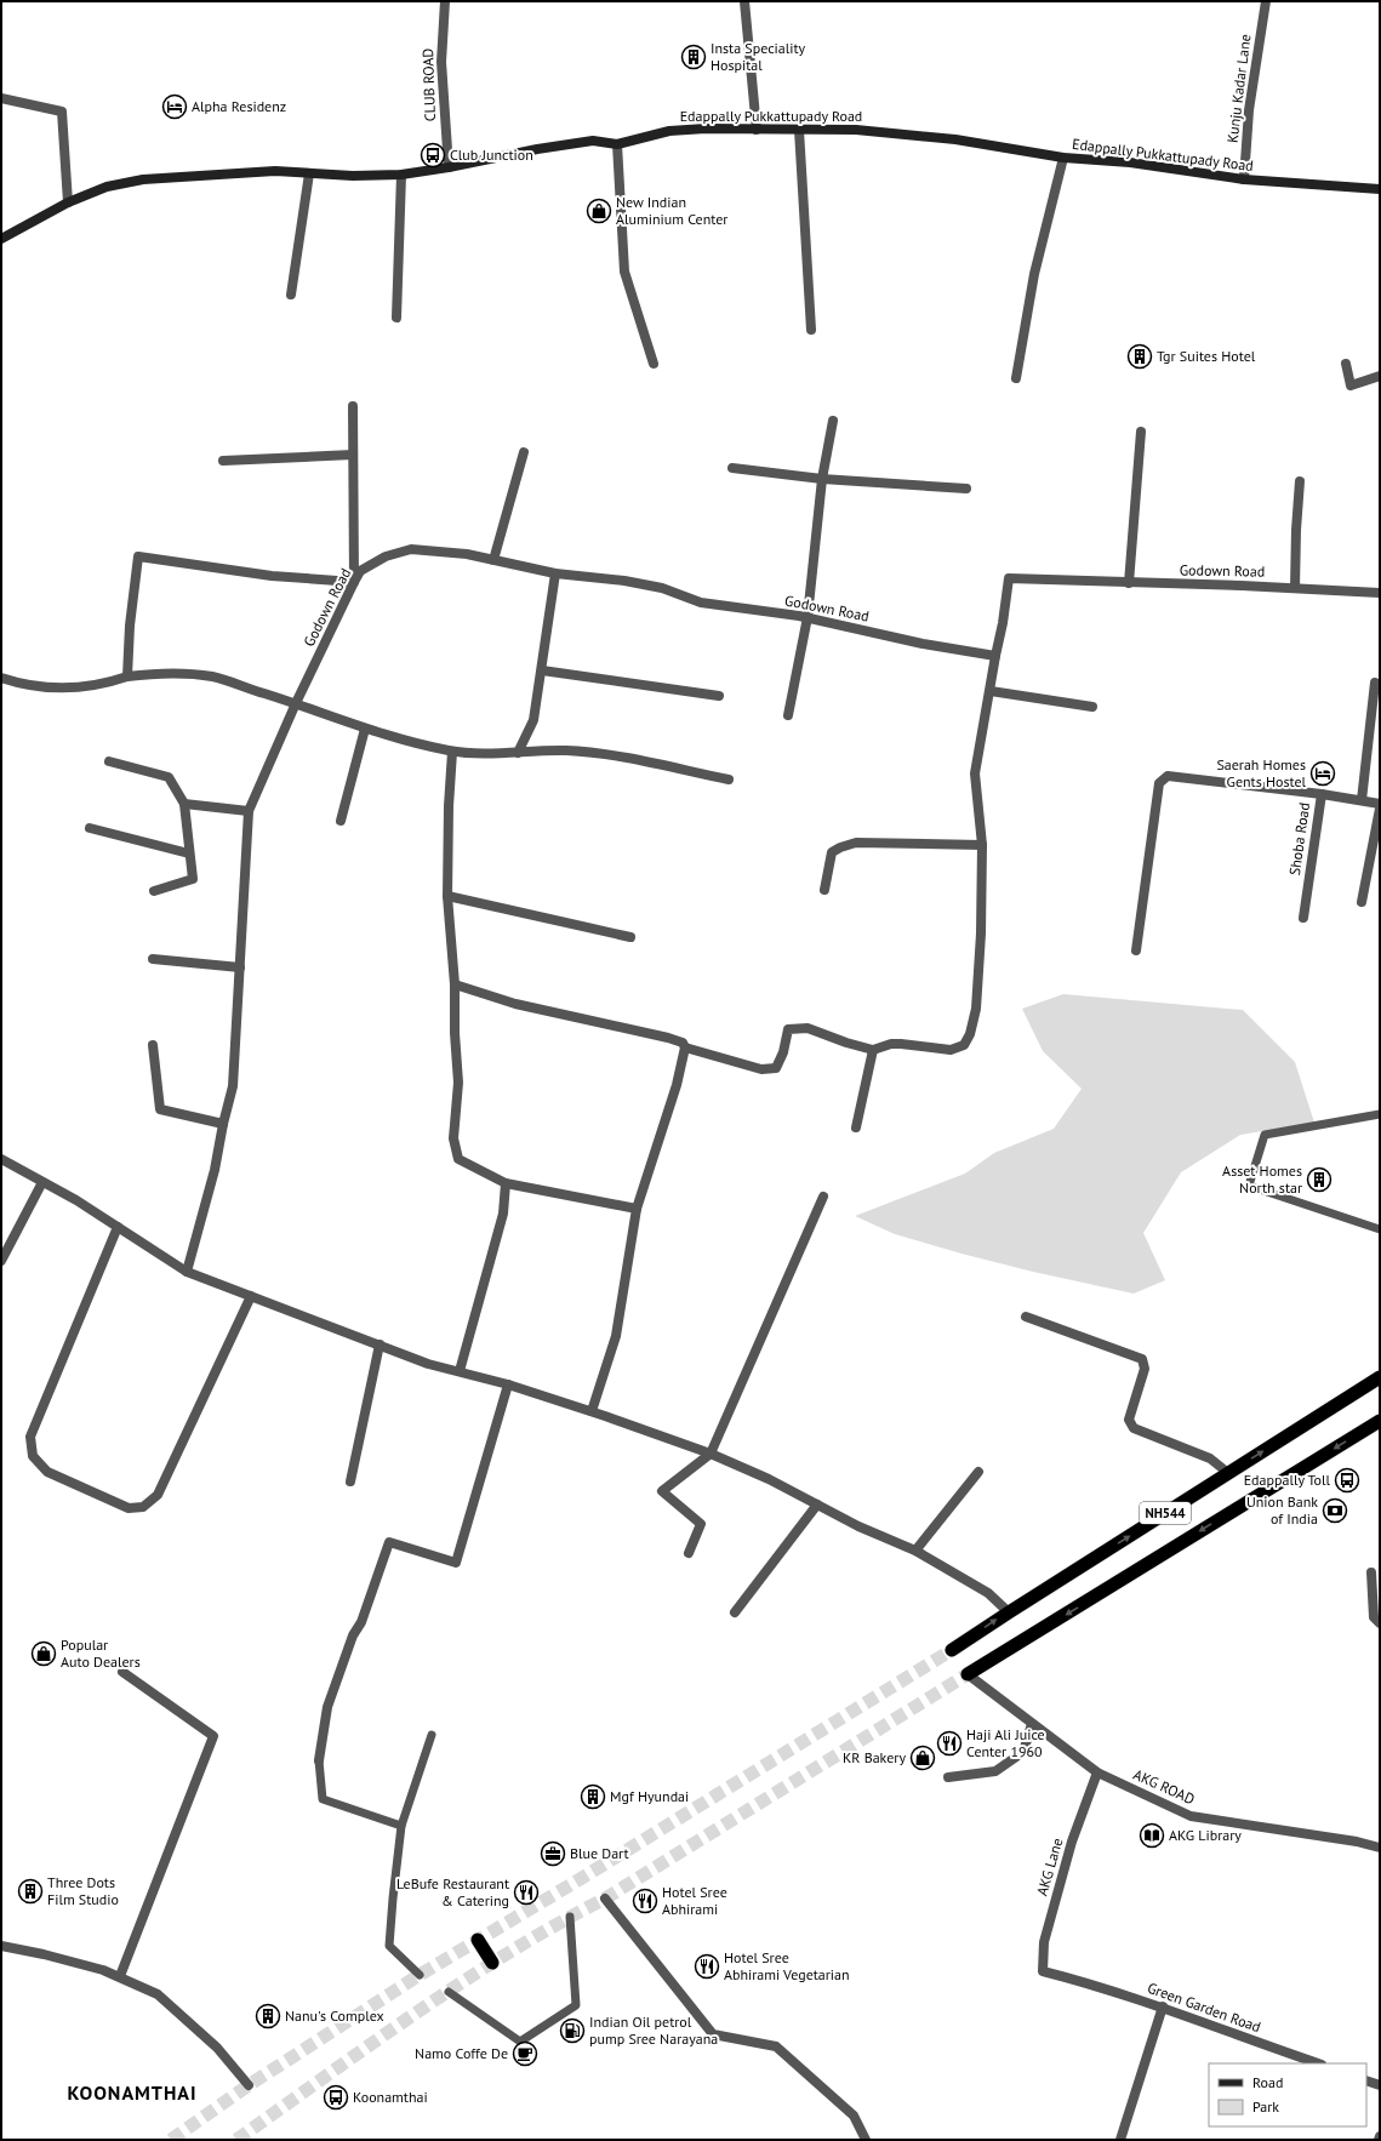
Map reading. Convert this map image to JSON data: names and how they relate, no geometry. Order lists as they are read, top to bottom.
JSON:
{
  "streets": {
    "highway": ["NH544"],
    "main road": ["Edappally Pukkattupady Road"],
    "street": [
      "CLUB ROAD",
      "Kunju Kadar Lane",
      "Godown Road",
      "Shoba Road",
      "AKG ROAD",
      "AKG Lane",
      "Green Garden Road"
    ]
  },
  "crossings": [
    ["CLUB ROAD", "Edappally Pukkattupady Road"],
    ["Kunju Kadar Lane", "Edappally Pukkattupady Road"],
    ["NH544", "AKG ROAD"],
    ["AKG ROAD", "AKG Lane"],
    ["AKG Lane", "Green Garden Road"]
  ],
  "districts": ["KOONAMTHAI"],
  "places": {
    "building": [
      "Insta Speciality Hospital",
      "Tgr Suites Hotel",
      "Asset Homes North star",
      "Mgf Hyundai",
      "Three Dots Film Studio",
      "Nanu's Complex"
    ],
    "hotel": ["Alpha Residenz", "Saerah Homes Gents Hostel"],
    "bus stop": ["Club Junction", "Edappally Toll", "Koonamthai"],
    "shop": ["New Indian Aluminium Center", "Popular Auto Dealers", "KR Bakery"],
    "bank": ["Union Bank of India"],
    "restaurant": [
      "Haji Ali Juice Center 1960",
      "LeBufe Restaurant & Catering",
      "Hotel Sree Abhirami",
      "Hotel Sree Abhirami Vegetarian"
    ],
    "library": ["AKG Library"],
    "office": ["Blue Dart"],
    "fuel station": ["Indian Oil petrol pump Sree Narayana"],
    "cafe": ["Namo Coffe De"]
  },
  "legend": ["Road", "Park"]
}
